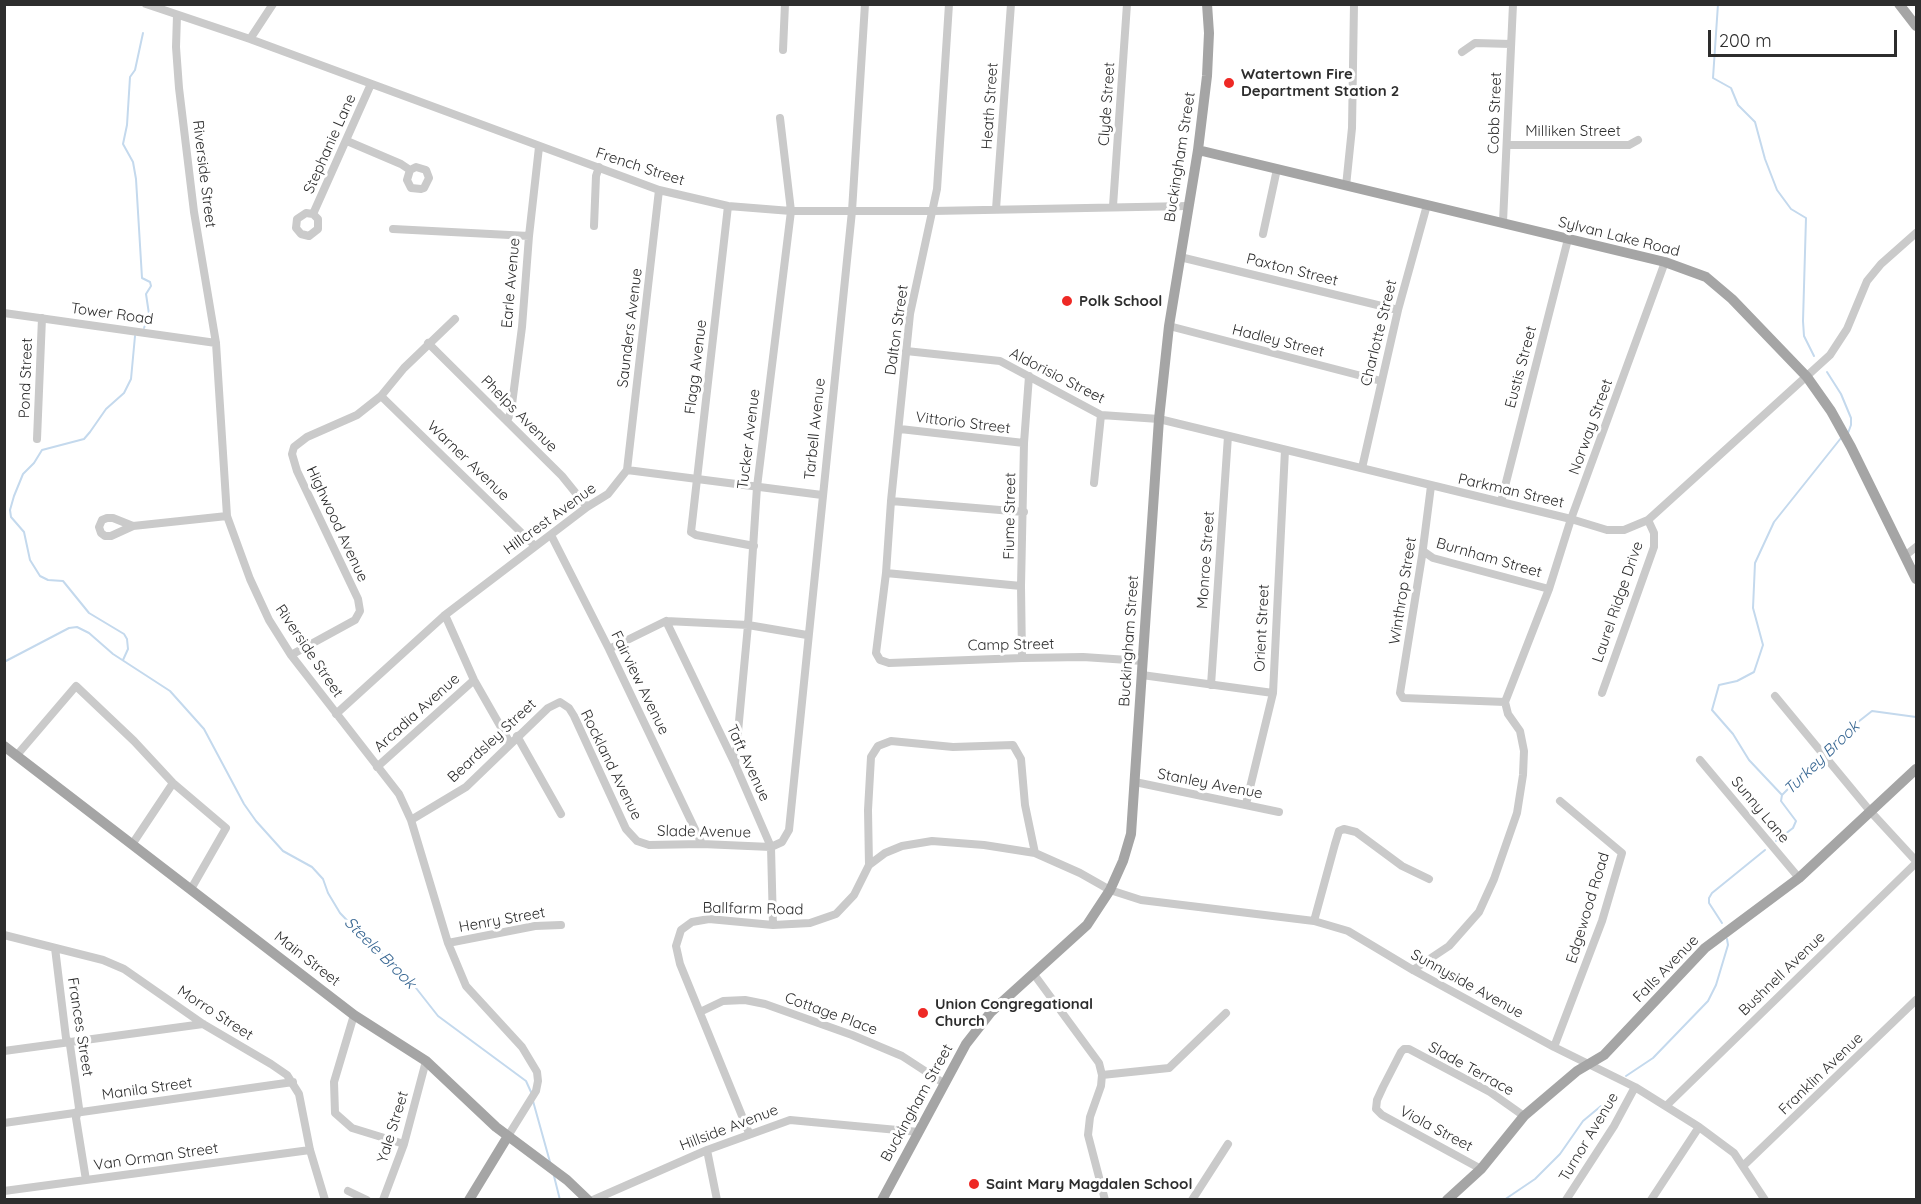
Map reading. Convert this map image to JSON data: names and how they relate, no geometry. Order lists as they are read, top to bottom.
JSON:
{
  "streets": {
    "main road": [
      "Buckingham Street",
      "Sylvan Lake Road",
      "Main Street",
      "Falls Avenue"
    ],
    "street": [
      "Clyde Street",
      "Heath Street",
      "Cobb Street",
      "Milliken Street",
      "Stephanie Lane",
      "French Street",
      "Riverside Street",
      "Paxton Street",
      "Earle Avenue",
      "Tower Road",
      "Saunders Avenue",
      "Dalton Street",
      "Charlotte Street",
      "Hadley Street",
      "Flagg Avenue",
      "Eustis Street",
      "Aldorisio Street",
      "Pond Street",
      "Phelps Avenue",
      "Vittorio Street",
      "Norway Street",
      "Tarbell Avenue",
      "Tucker Avenue",
      "Warner Avenue",
      "Parkman Street",
      "Fiume Street",
      "Hillcrest Avenue",
      "Highwood Avenue",
      "Burnham Street",
      "Monroe Street",
      "Winthrop Street",
      "Laurel Ridge Drive",
      "Orient Street",
      "Camp Street",
      "Fairview Avenue",
      "Arcadia Avenue",
      "Beardsley Street",
      "Taft Avenue",
      "Rockland Avenue",
      "Stanley Avenue",
      "Sunny Lane",
      "Slade Avenue",
      "Edgewood Road",
      "Ballfarm Road",
      "Henry Street",
      "Bushnell Avenue",
      "Sunnyside Avenue",
      "Morro Street",
      "Cottage Place",
      "Frances Street",
      "Slade Terrace",
      "Franklin Avenue",
      "Manila Street",
      "Yale Street",
      "Hillside Avenue",
      "Viola Street",
      "Turnor Avenue",
      "Van Orman Street"
    ]
  },
  "crossings": [
    ["Clyde Street", "French Street"],
    ["Heath Street", "French Street"],
    ["Cobb Street", "Milliken Street"],
    ["Cobb Street", "Sylvan Lake Road"],
    ["Stephanie Lane", "French Street"],
    ["Buckingham Street", "French Street"],
    ["Buckingham Street", "Sylvan Lake Road"],
    ["Buckingham Street", "Paxton Street"],
    ["Buckingham Street", "Hadley Street"],
    ["Buckingham Street", "Aldorisio Street"],
    ["Buckingham Street", "Parkman Street"],
    ["Buckingham Street", "Camp Street"],
    ["Buckingham Street", "Stanley Avenue"],
    ["Buckingham Street", "Sunnyside Avenue"],
    ["Buckingham Street", "Cottage Place"],
    ["Buckingham Street", "Hillside Avenue"],
    ["French Street", "Riverside Street"],
    ["French Street", "Earle Avenue"],
    ["French Street", "Saunders Avenue"],
    ["French Street", "Dalton Street"],
    ["French Street", "Flagg Avenue"],
    ["French Street", "Tarbell Avenue"],
    ["French Street", "Tucker Avenue"],
    ["Riverside Street", "Tower Road"],
    ["Riverside Street", "Hillcrest Avenue"],
    ["Riverside Street", "Highwood Avenue"],
    ["Riverside Street", "Arcadia Avenue"],
    ["Riverside Street", "Beardsley Street"],
    ["Riverside Street", "Henry Street"],
    ["Riverside Street", "Main Street"],
    ["Sylvan Lake Road", "Charlotte Street"],
    ["Sylvan Lake Road", "Eustis Street"],
    ["Sylvan Lake Road", "Norway Street"],
    ["Sylvan Lake Road", "Parkman Street"],
    ["Paxton Street", "Charlotte Street"],
    ["Earle Avenue", "Phelps Avenue"],
    ["Tower Road", "Pond Street"],
    ["Saunders Avenue", "Hillcrest Avenue"],
    ["Dalton Street", "Aldorisio Street"],
    ["Dalton Street", "Vittorio Street"],
    ["Dalton Street", "Camp Street"],
    ["Charlotte Street", "Hadley Street"],
    ["Charlotte Street", "Parkman Street"],
    ["Flagg Avenue", "Tucker Avenue"],
    ["Eustis Street", "Parkman Street"],
    ["Aldorisio Street", "Parkman Street"],
    ["Aldorisio Street", "Fiume Street"],
    ["Phelps Avenue", "Hillcrest Avenue"],
    ["Vittorio Street", "Fiume Street"],
    ["Norway Street", "Parkman Street"],
    ["Norway Street", "Burnham Street"],
    ["Norway Street", "Winthrop Street"],
    ["Tarbell Avenue", "Taft Avenue"],
    ["Tarbell Avenue", "Slade Avenue"],
    ["Tucker Avenue", "Taft Avenue"],
    ["Warner Avenue", "Hillcrest Avenue"],
    ["Warner Avenue", "Highwood Avenue"],
    ["Parkman Street", "Monroe Street"],
    ["Parkman Street", "Winthrop Street"],
    ["Parkman Street", "Laurel Ridge Drive"],
    ["Parkman Street", "Orient Street"],
    ["Fiume Street", "Camp Street"],
    ["Hillcrest Avenue", "Fairview Avenue"],
    ["Burnham Street", "Winthrop Street"],
    ["Orient Street", "Stanley Avenue"],
    ["Fairview Avenue", "Slade Avenue"],
    ["Beardsley Street", "Rockland Avenue"],
    ["Taft Avenue", "Slade Avenue"],
    ["Taft Avenue", "Ballfarm Road"],
    ["Rockland Avenue", "Slade Avenue"],
    ["Sunny Lane", "Falls Avenue"],
    ["Edgewood Road", "Sunnyside Avenue"],
    ["Ballfarm Road", "Cottage Place"],
    ["Ballfarm Road", "Hillside Avenue"],
    ["Main Street", "Yale Street"],
    ["Falls Avenue", "Sunnyside Avenue"],
    ["Falls Avenue", "Slade Terrace"],
    ["Falls Avenue", "Viola Street"],
    ["Bushnell Avenue", "Sunnyside Avenue"],
    ["Sunnyside Avenue", "Franklin Avenue"],
    ["Sunnyside Avenue", "Turnor Avenue"],
    ["Morro Street", "Frances Street"],
    ["Morro Street", "Manila Street"],
    ["Frances Street", "Manila Street"],
    ["Frances Street", "Van Orman Street"],
    ["Slade Terrace", "Viola Street"]
  ],
  "water": ["Turkey Brook", "Steele Brook"],
  "places": [
    "Watertown Fire Department Station 2",
    "Polk School",
    "Union Congregational Church",
    "Saint Mary Magdalen School"
  ],
  "scale_bar": "200 m"
}
